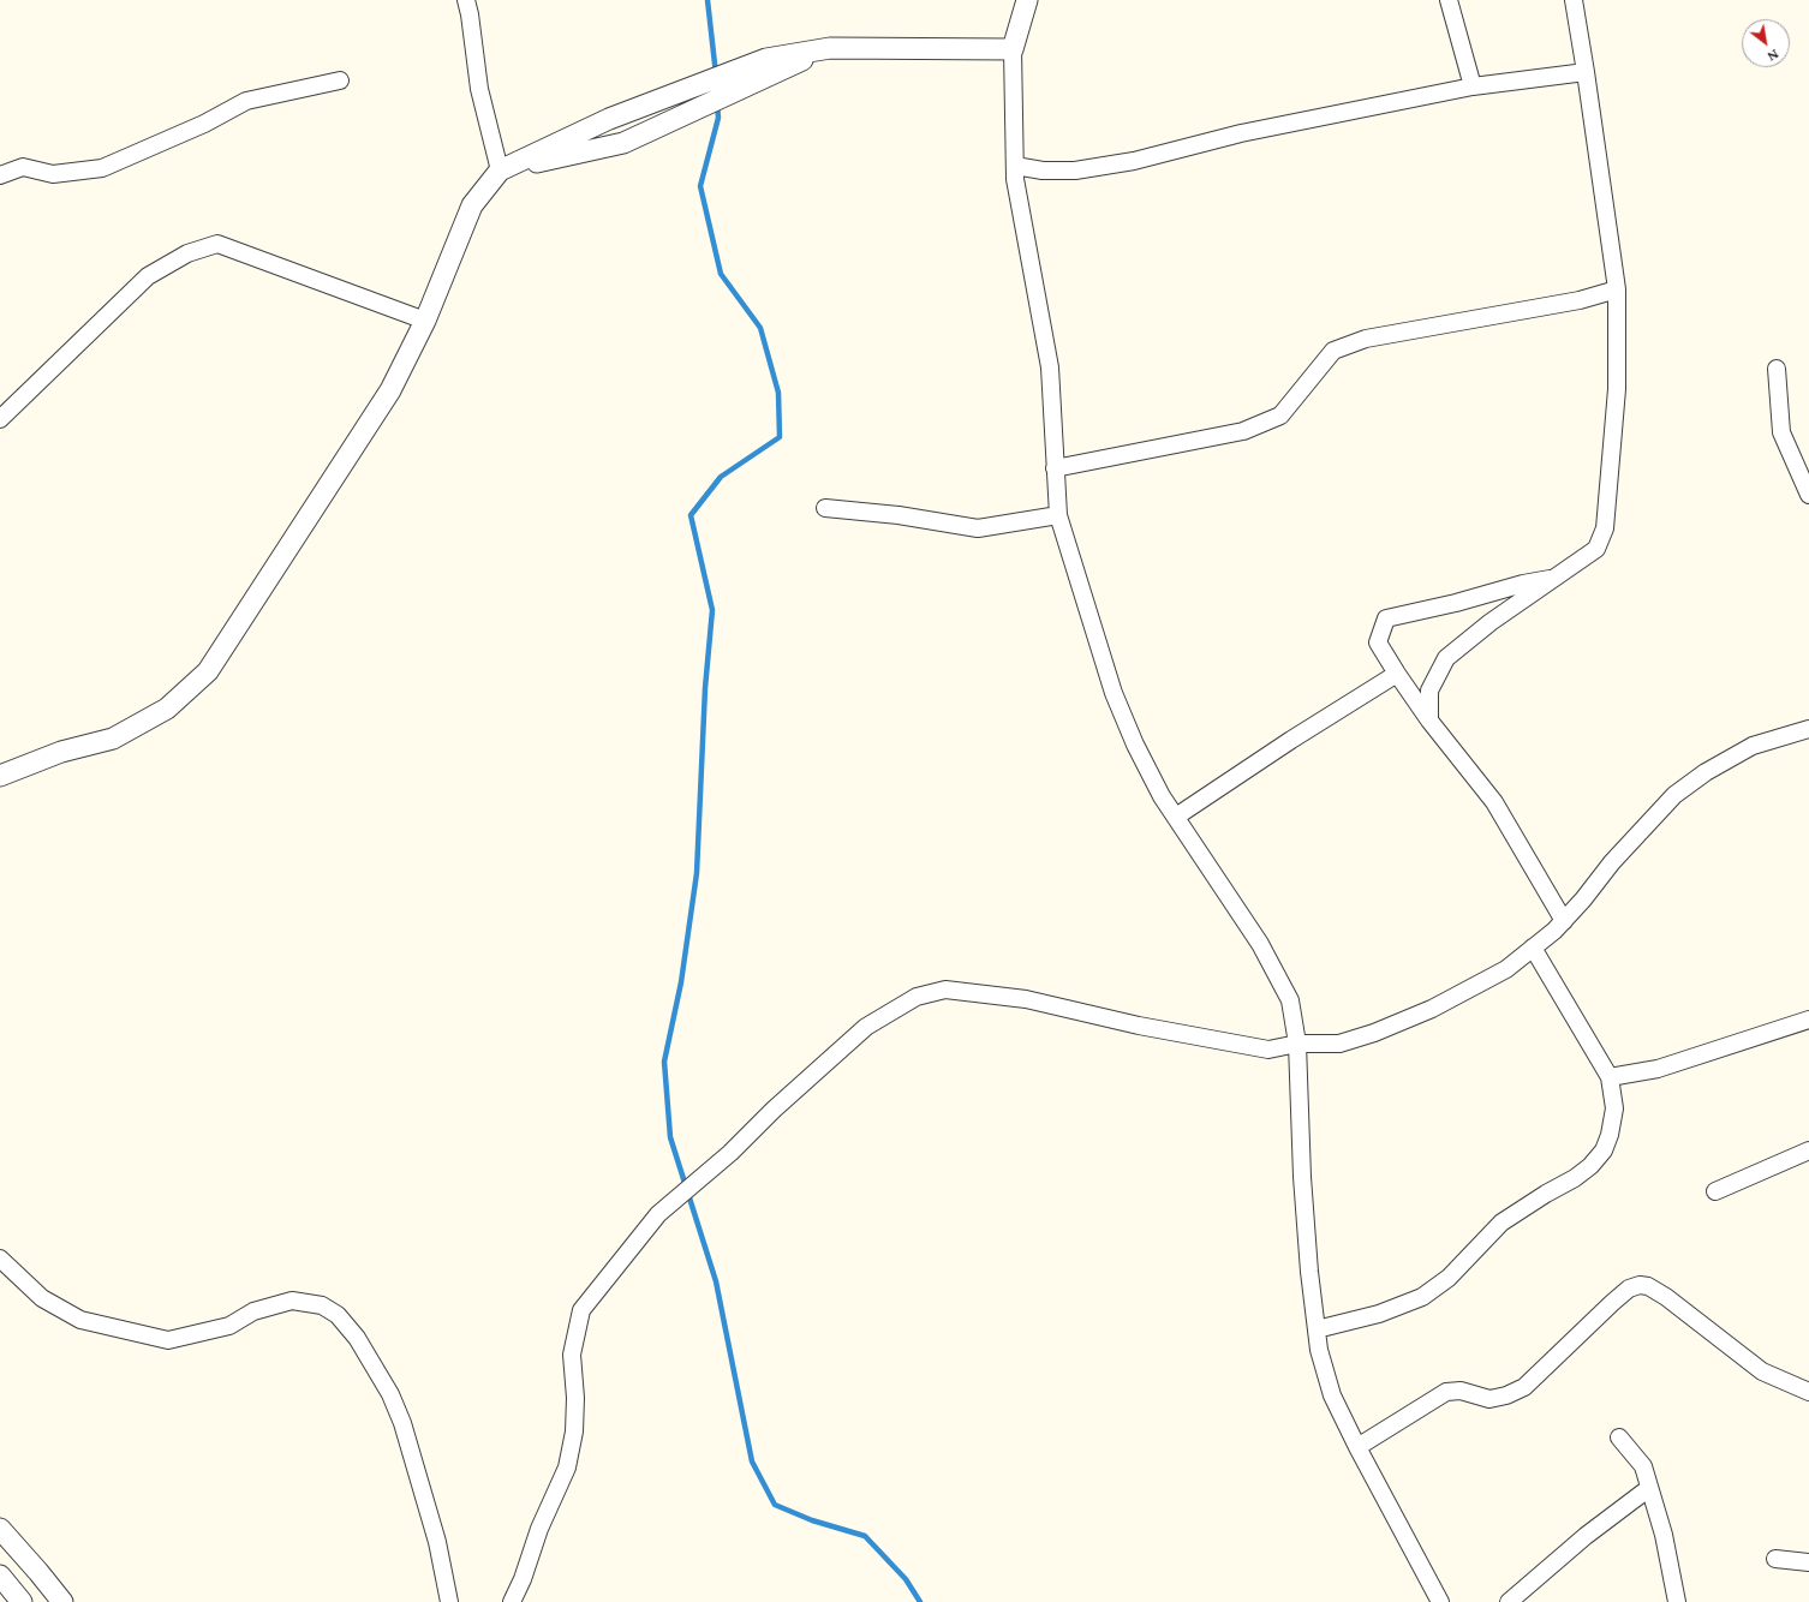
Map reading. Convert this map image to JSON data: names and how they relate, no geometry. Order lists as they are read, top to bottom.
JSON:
{
  "north": "bottom right"
}
